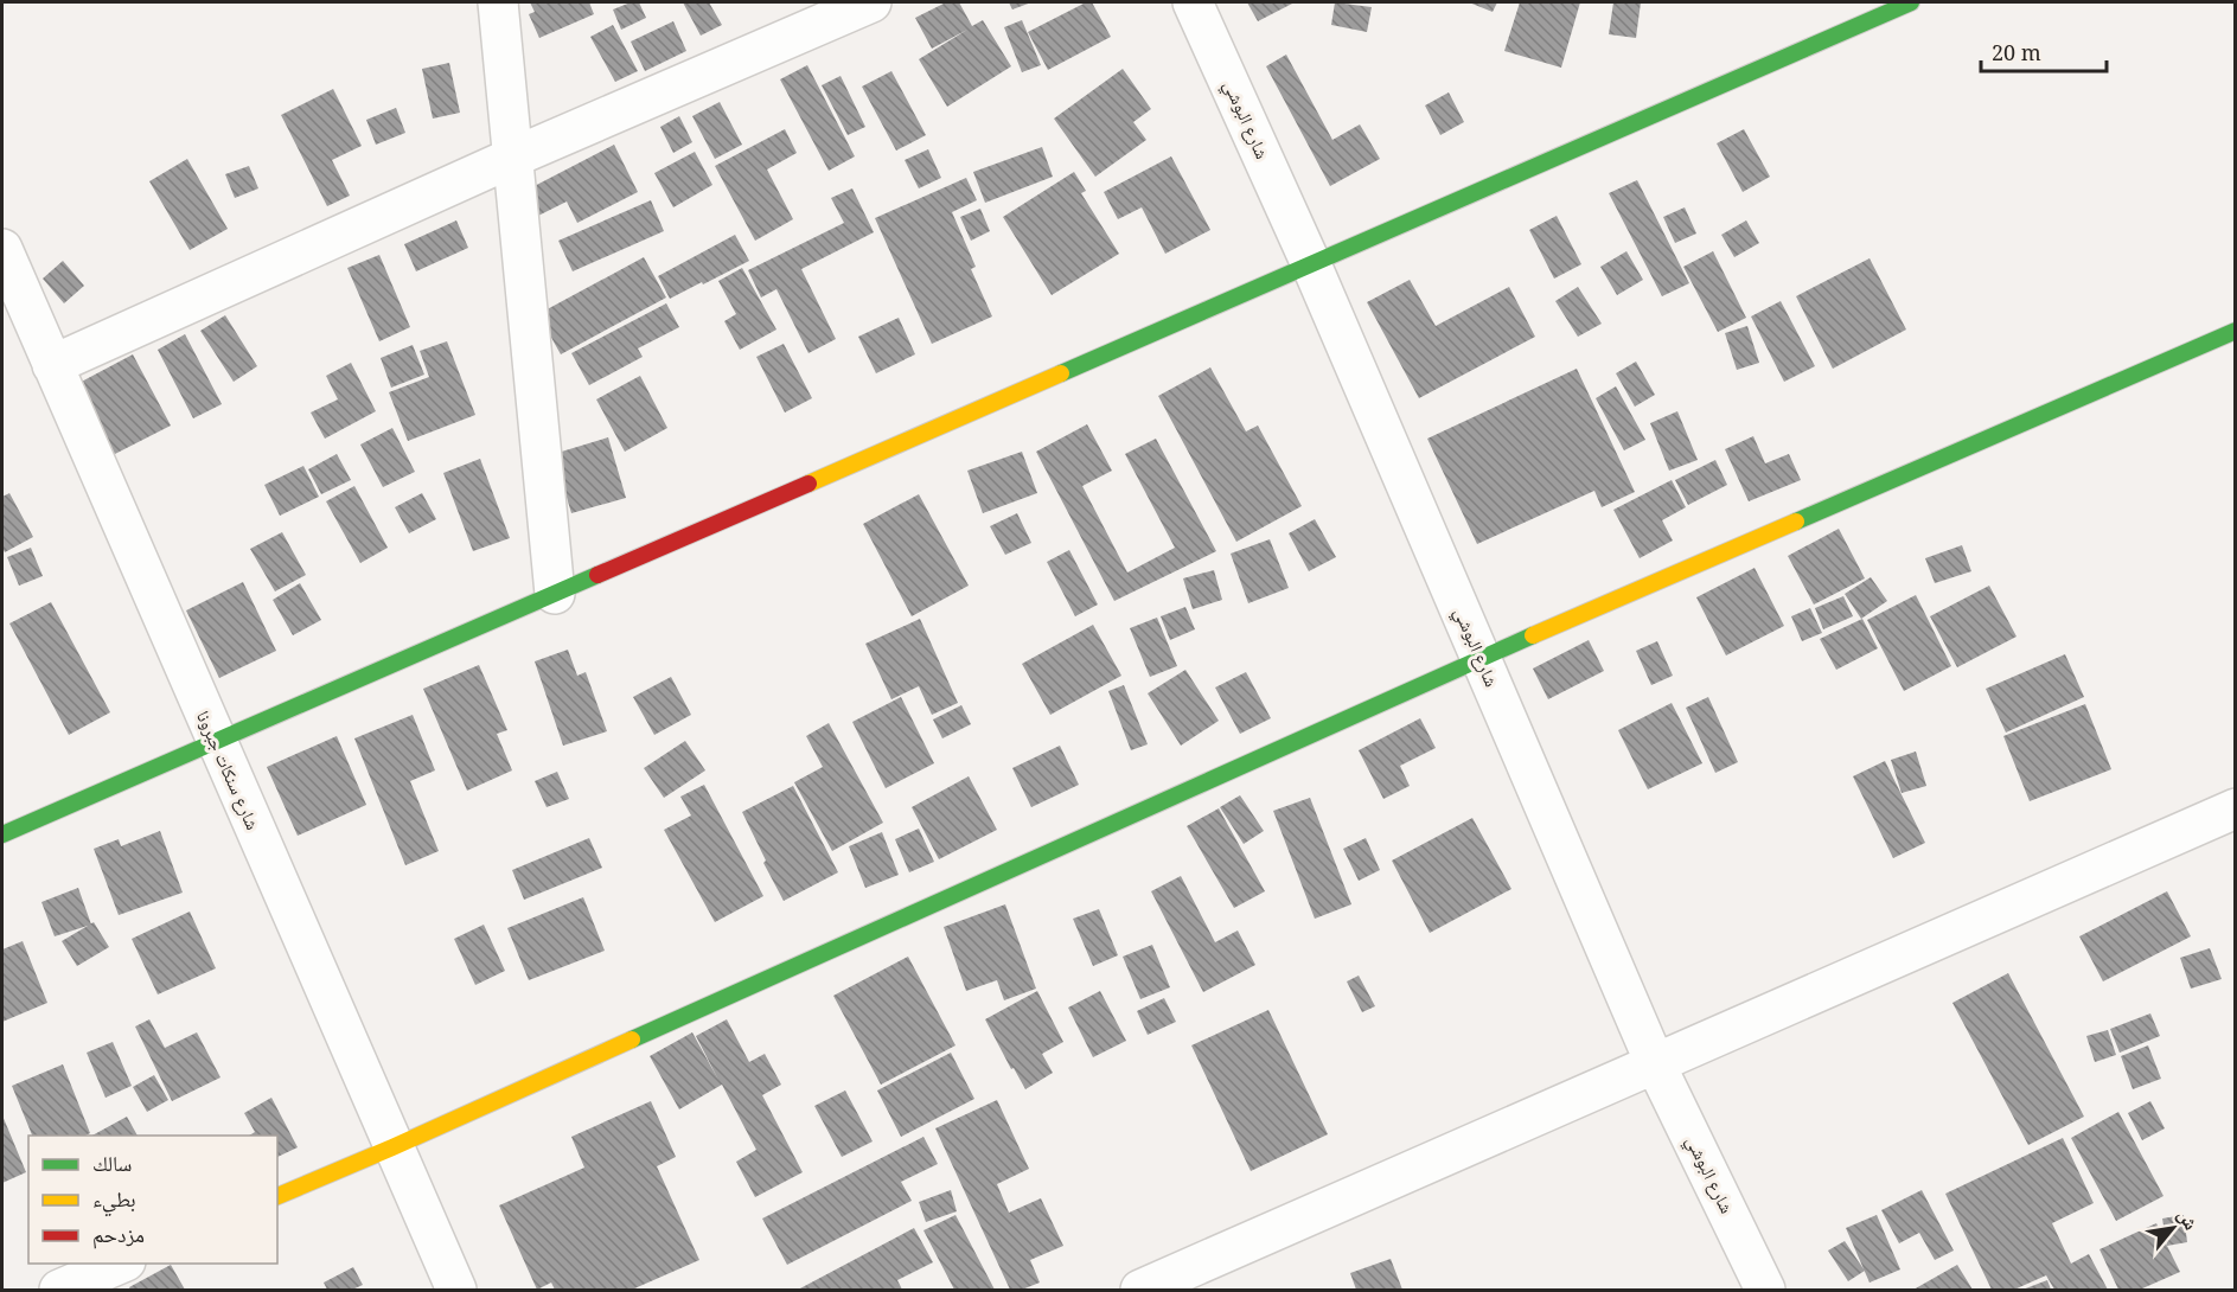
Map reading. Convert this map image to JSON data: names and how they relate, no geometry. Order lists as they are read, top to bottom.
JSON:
{
  "streets": {
    "street": ["شارع البوشي", "شارع سنكات جبرونا"]
  },
  "legend": ["سالك", "بطيء", "مزدحم"],
  "scale_bar": "20 m",
  "north": "top right"
}
